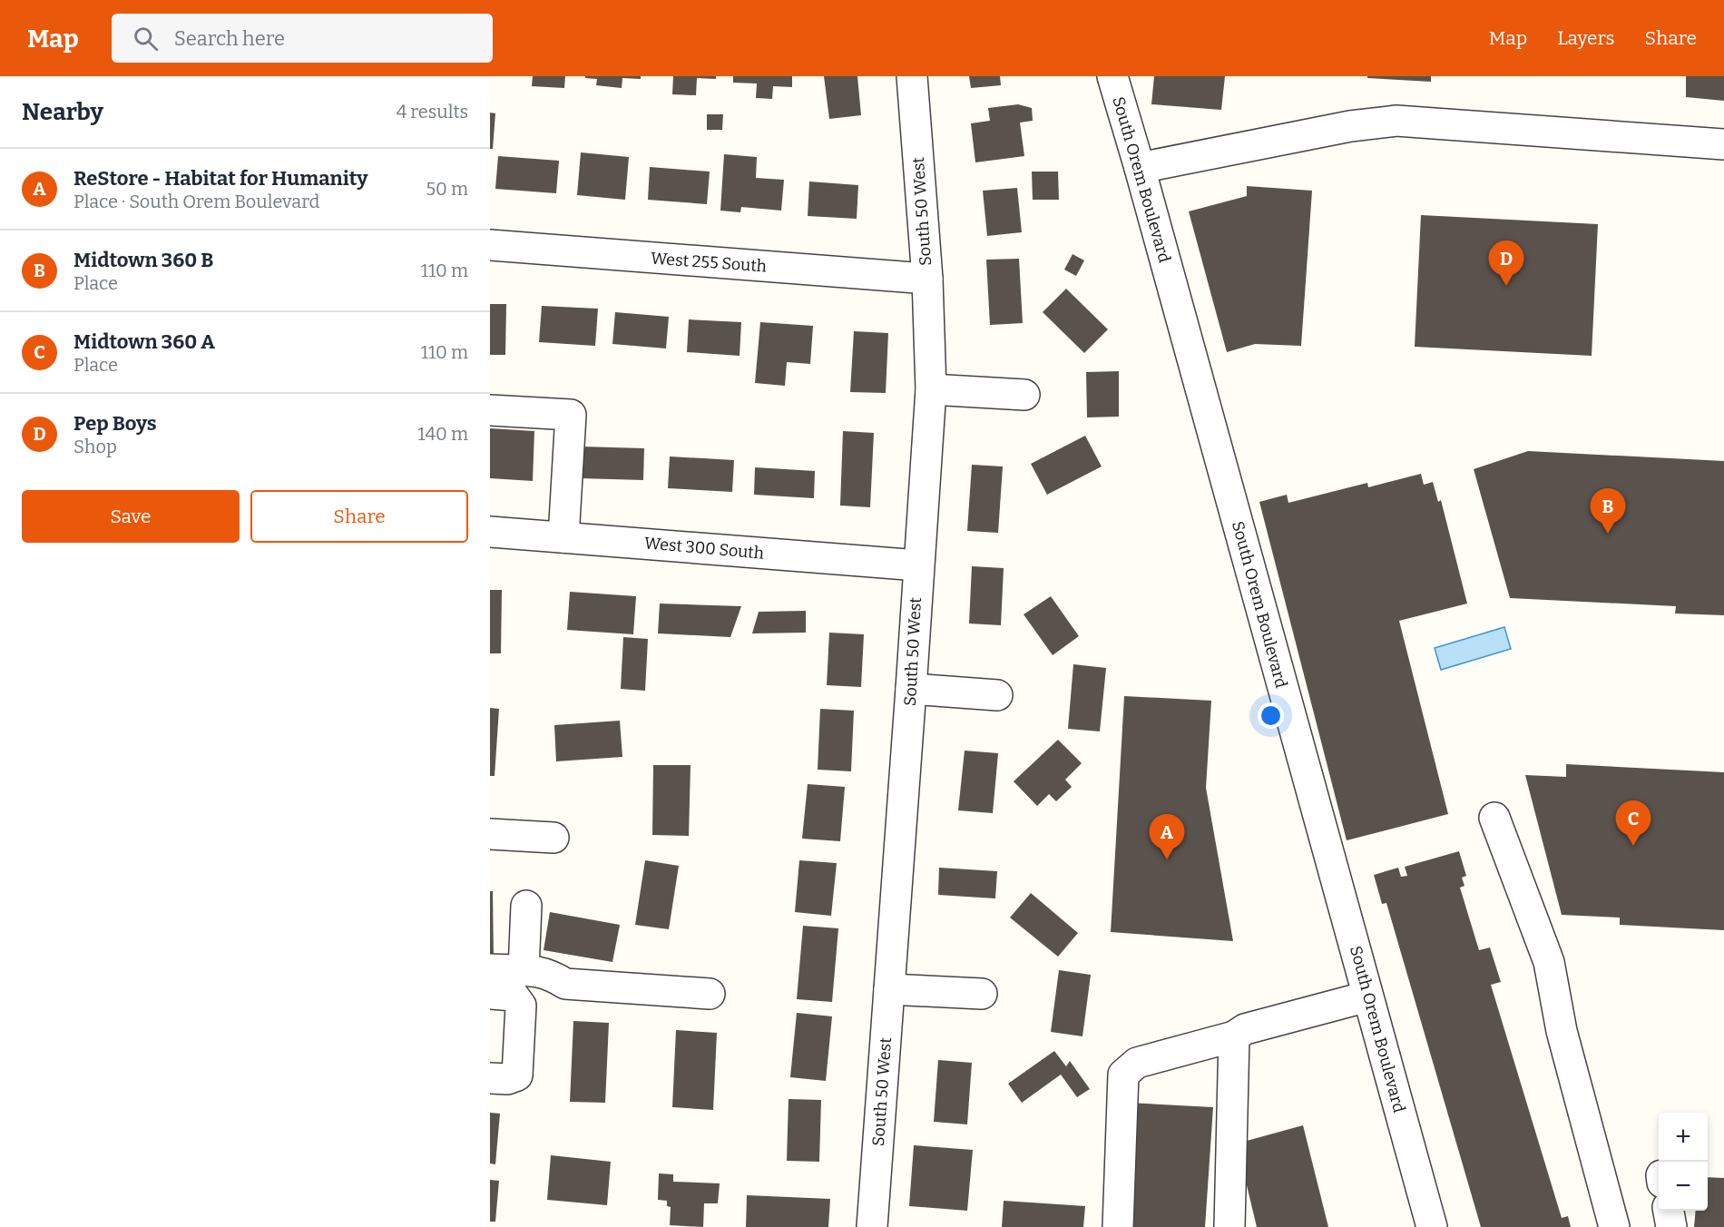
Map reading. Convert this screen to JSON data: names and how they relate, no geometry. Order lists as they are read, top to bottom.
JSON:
{
  "streets": {
    "street": [
      "South Orem Boulevard",
      "South 50 West",
      "West 255 South",
      "West 300 South"
    ]
  },
  "crossings": [
    ["South 50 West", "West 255 South"],
    ["South 50 West", "West 300 South"]
  ],
  "page": {
    "header": "Map",
    "search": "Search here",
    "nav": ["Map", "Layers", "Share"],
    "heading": ["Nearby", "4 results"],
    "list": [
      {
        "mark": "A",
        "name": "ReStore - Habitat for Humanity",
        "note": "Place · South Orem Boulevard",
        "value": "50 m"
      },
      {
        "mark": "B",
        "name": "Midtown 360 B",
        "note": "Place",
        "value": "110 m"
      },
      {
        "mark": "C",
        "name": "Midtown 360 A",
        "note": "Place",
        "value": "110 m"
      },
      {
        "mark": "D",
        "name": "Pep Boys",
        "note": "Shop",
        "value": "140 m"
      }
    ],
    "pins": [
      "D",
      "B",
      "C",
      "A"
    ],
    "buttons": ["Save", "Share"],
    "map_buttons": ["+", "−"]
  }
}
